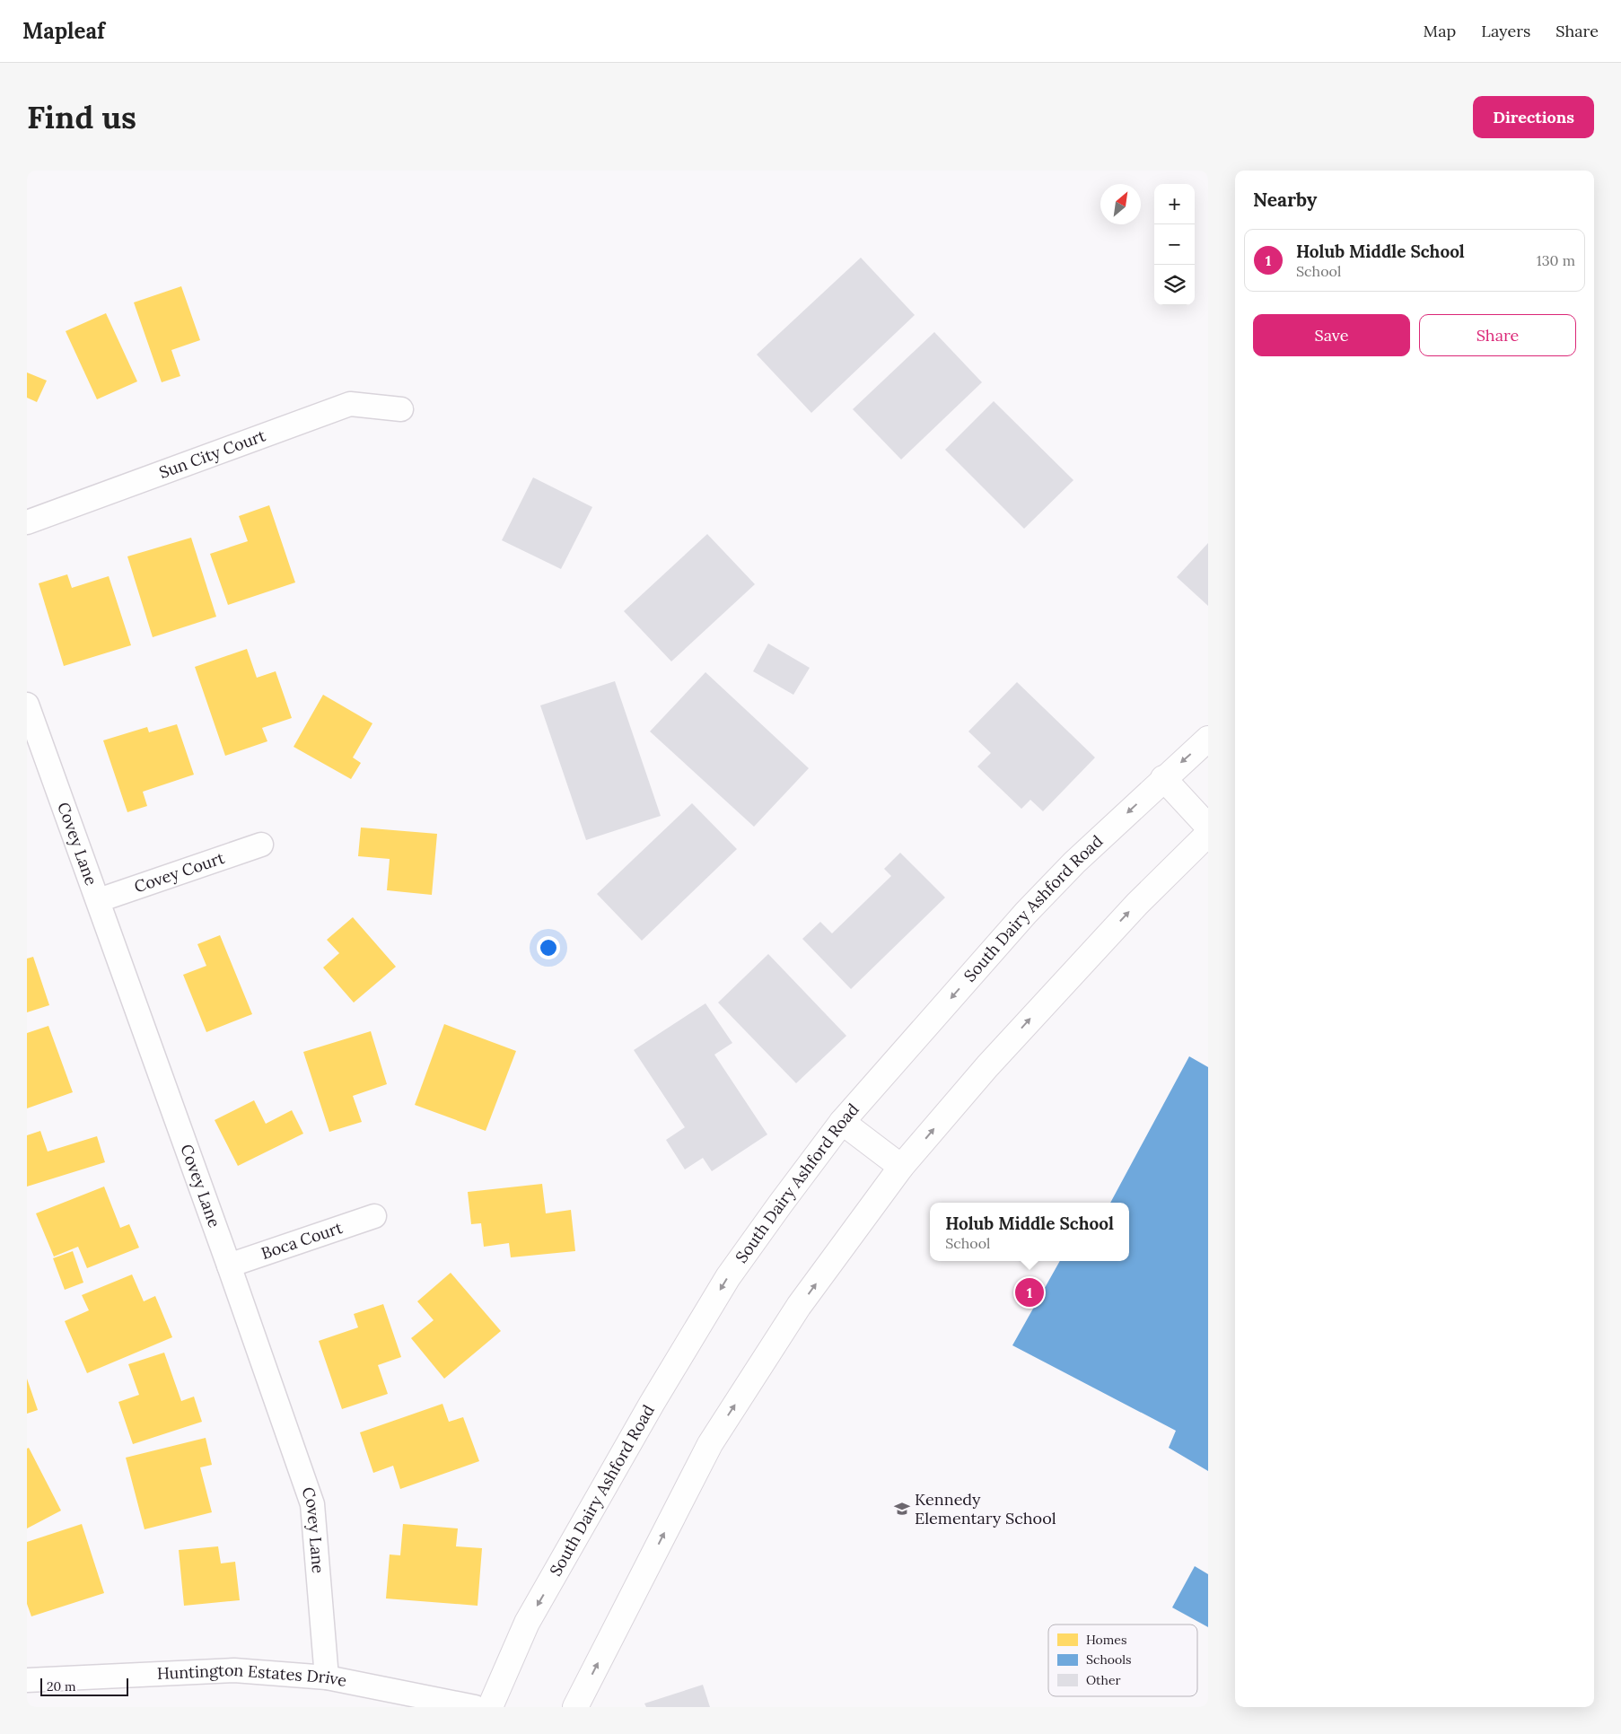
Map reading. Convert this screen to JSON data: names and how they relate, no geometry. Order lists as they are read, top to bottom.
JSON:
{
  "streets": {
    "main road": ["South Dairy Ashford Road"],
    "street": [
      "Sun City Court",
      "Covey Lane",
      "Covey Court",
      "Boca Court",
      "Huntington Estates Drive"
    ]
  },
  "crossings": [
    ["Covey Lane", "Covey Court"],
    ["Covey Lane", "Boca Court"],
    ["Covey Lane", "Huntington Estates Drive"]
  ],
  "places": {
    "school or university": ["Kennedy Elementary School"]
  },
  "legend": ["Homes", "Schools", "Other"],
  "scale_bar": "20 m",
  "north": "top right",
  "page": {
    "header": "Mapleaf",
    "nav": ["Map", "Layers", "Share"],
    "buttons": [
      "Directions",
      ["Save", "Share"]
    ],
    "title": "Find us",
    "heading": "Nearby",
    "map_buttons": ["+", "−"],
    "list": [
      {
        "mark": "1",
        "name": "Holub Middle School",
        "note": "School",
        "value": "130 m"
      }
    ],
    "popup": ["Holub Middle School", "School"],
    "pins": "1",
    "scale": "20 m"
  }
}
